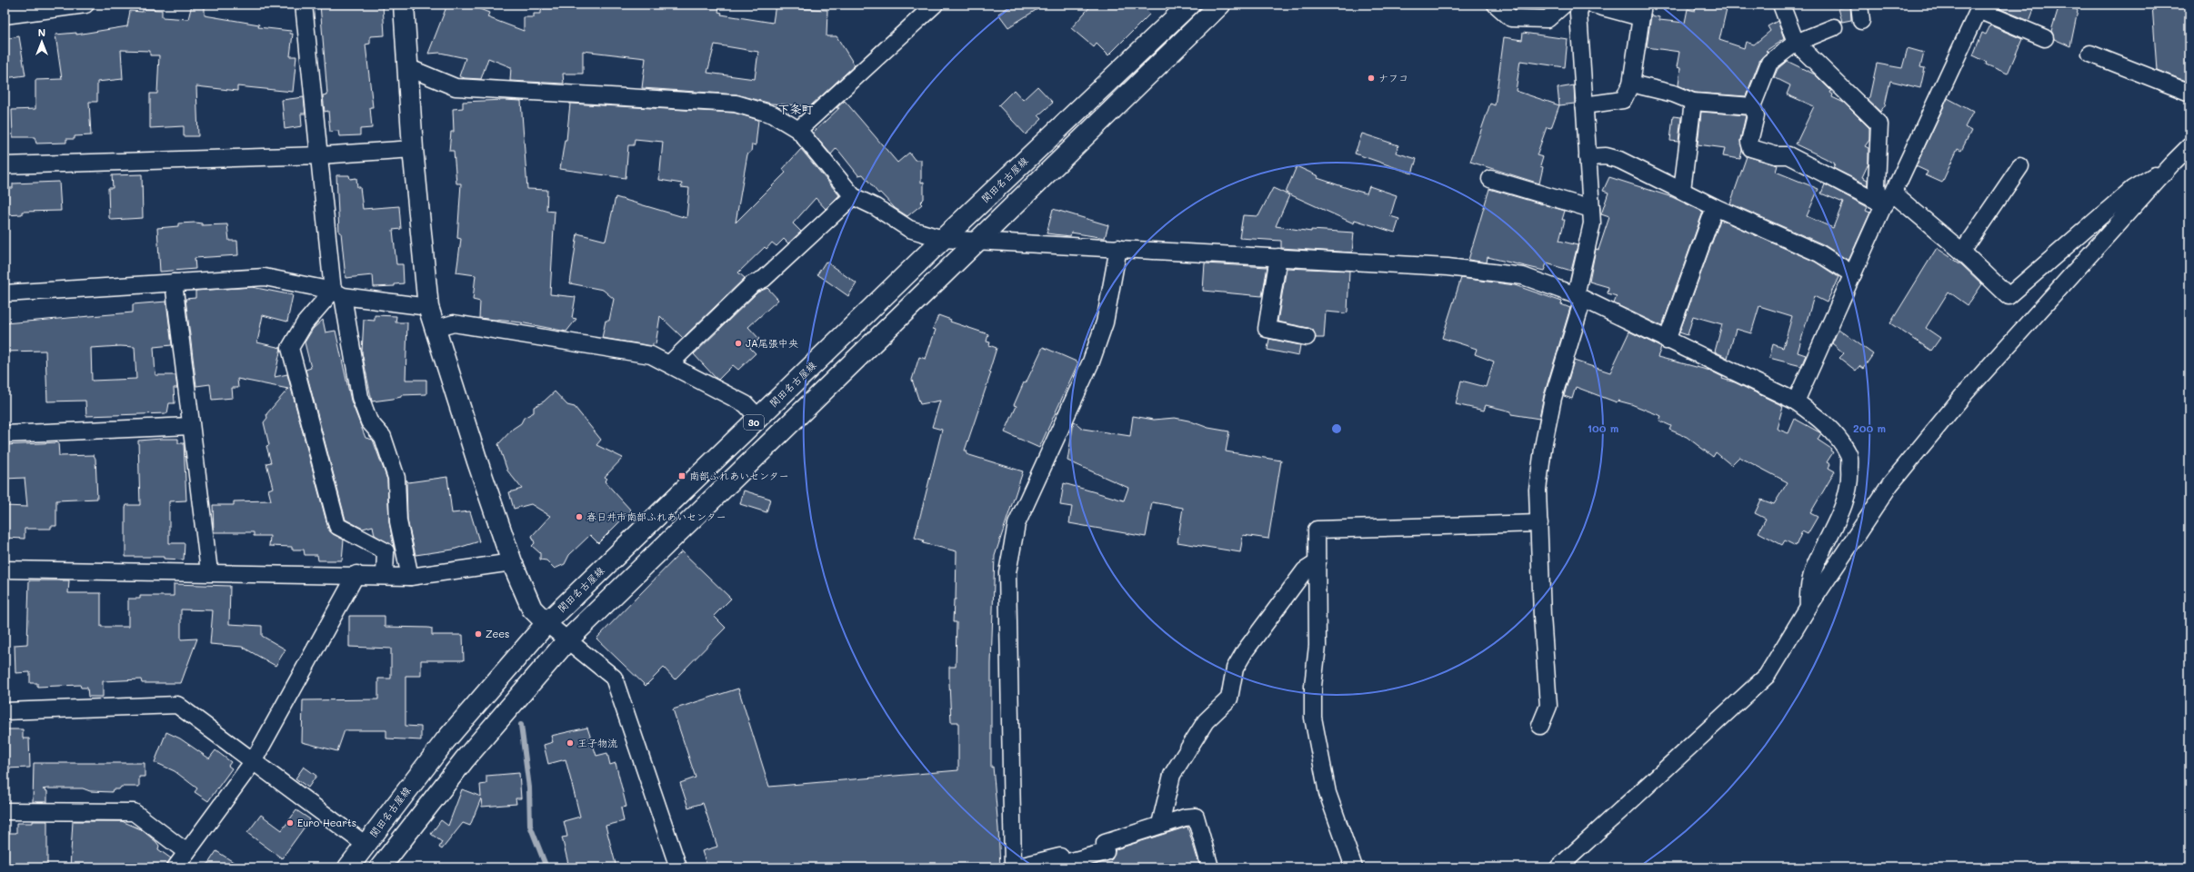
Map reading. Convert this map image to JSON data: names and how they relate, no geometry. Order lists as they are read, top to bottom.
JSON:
{
  "streets": {
    "main road": ["関田名古屋線", "30"]
  },
  "districts": ["下条町"],
  "places": {
    "other": [
      "ナフコ",
      "JA尾張中央",
      "春日井市南部ふれあいセンター",
      "Zees",
      "王子物流",
      "Euro Hearts"
    ],
    "transit": ["南部ふれあいセンター"]
  },
  "north": "top",
  "rings": ["100 m", "200 m"]
}
